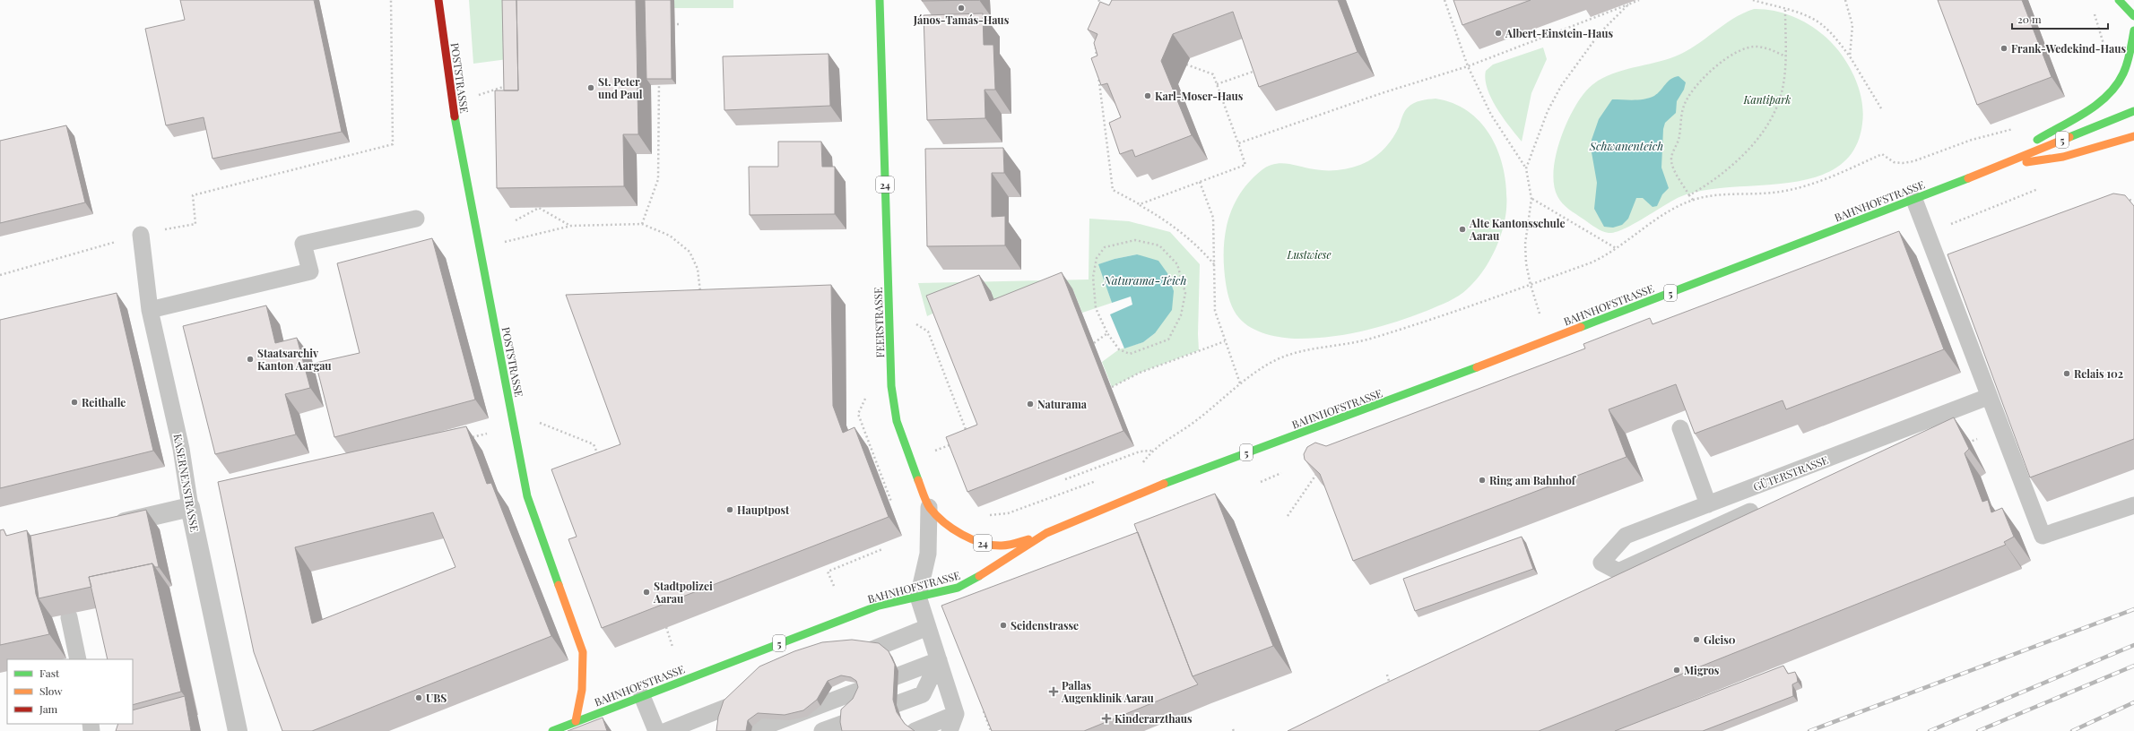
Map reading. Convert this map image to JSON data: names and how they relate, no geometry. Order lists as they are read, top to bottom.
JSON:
{
  "streets": {
    "main road": [
      "POSTSTRASSE",
      "5",
      "24",
      "BAHNHOFSTRASSE",
      "FEERSTRASSE"
    ],
    "street": ["KASERNENSTRASSE"],
    "lane": ["GÜTERSTRASSE"]
  },
  "crossings": [
    ["POSTSTRASSE", "BAHNHOFSTRASSE"],
    ["BAHNHOFSTRASSE", "FEERSTRASSE"]
  ],
  "water": ["Schwanenteich", "Naturama-Teich"],
  "parks": ["Kantipark", "Lustwiese"],
  "places": {
    "other": [
      "János-Tamás-Haus",
      "Albert-Einstein-Haus",
      "Frank-Wedekind-Haus",
      "St. Peter und Paul",
      "Karl-Moser-Haus",
      "Alte Kantonsschule Aarau",
      "Staatsarchiv Kanton Aargau",
      "Relais 102",
      "Reithalle",
      "Naturama",
      "Ring am Bahnhof",
      "Hauptpost",
      "Stadtpolizei Aarau",
      "Seidenstrasse",
      "Gleis0",
      "Migros",
      "UBS"
    ],
    "health": ["Pallas Augenklinik Aarau", "Kinderarzthaus"]
  },
  "legend": ["Fast", "Slow", "Jam"],
  "scale_bar": "20 m"
}
